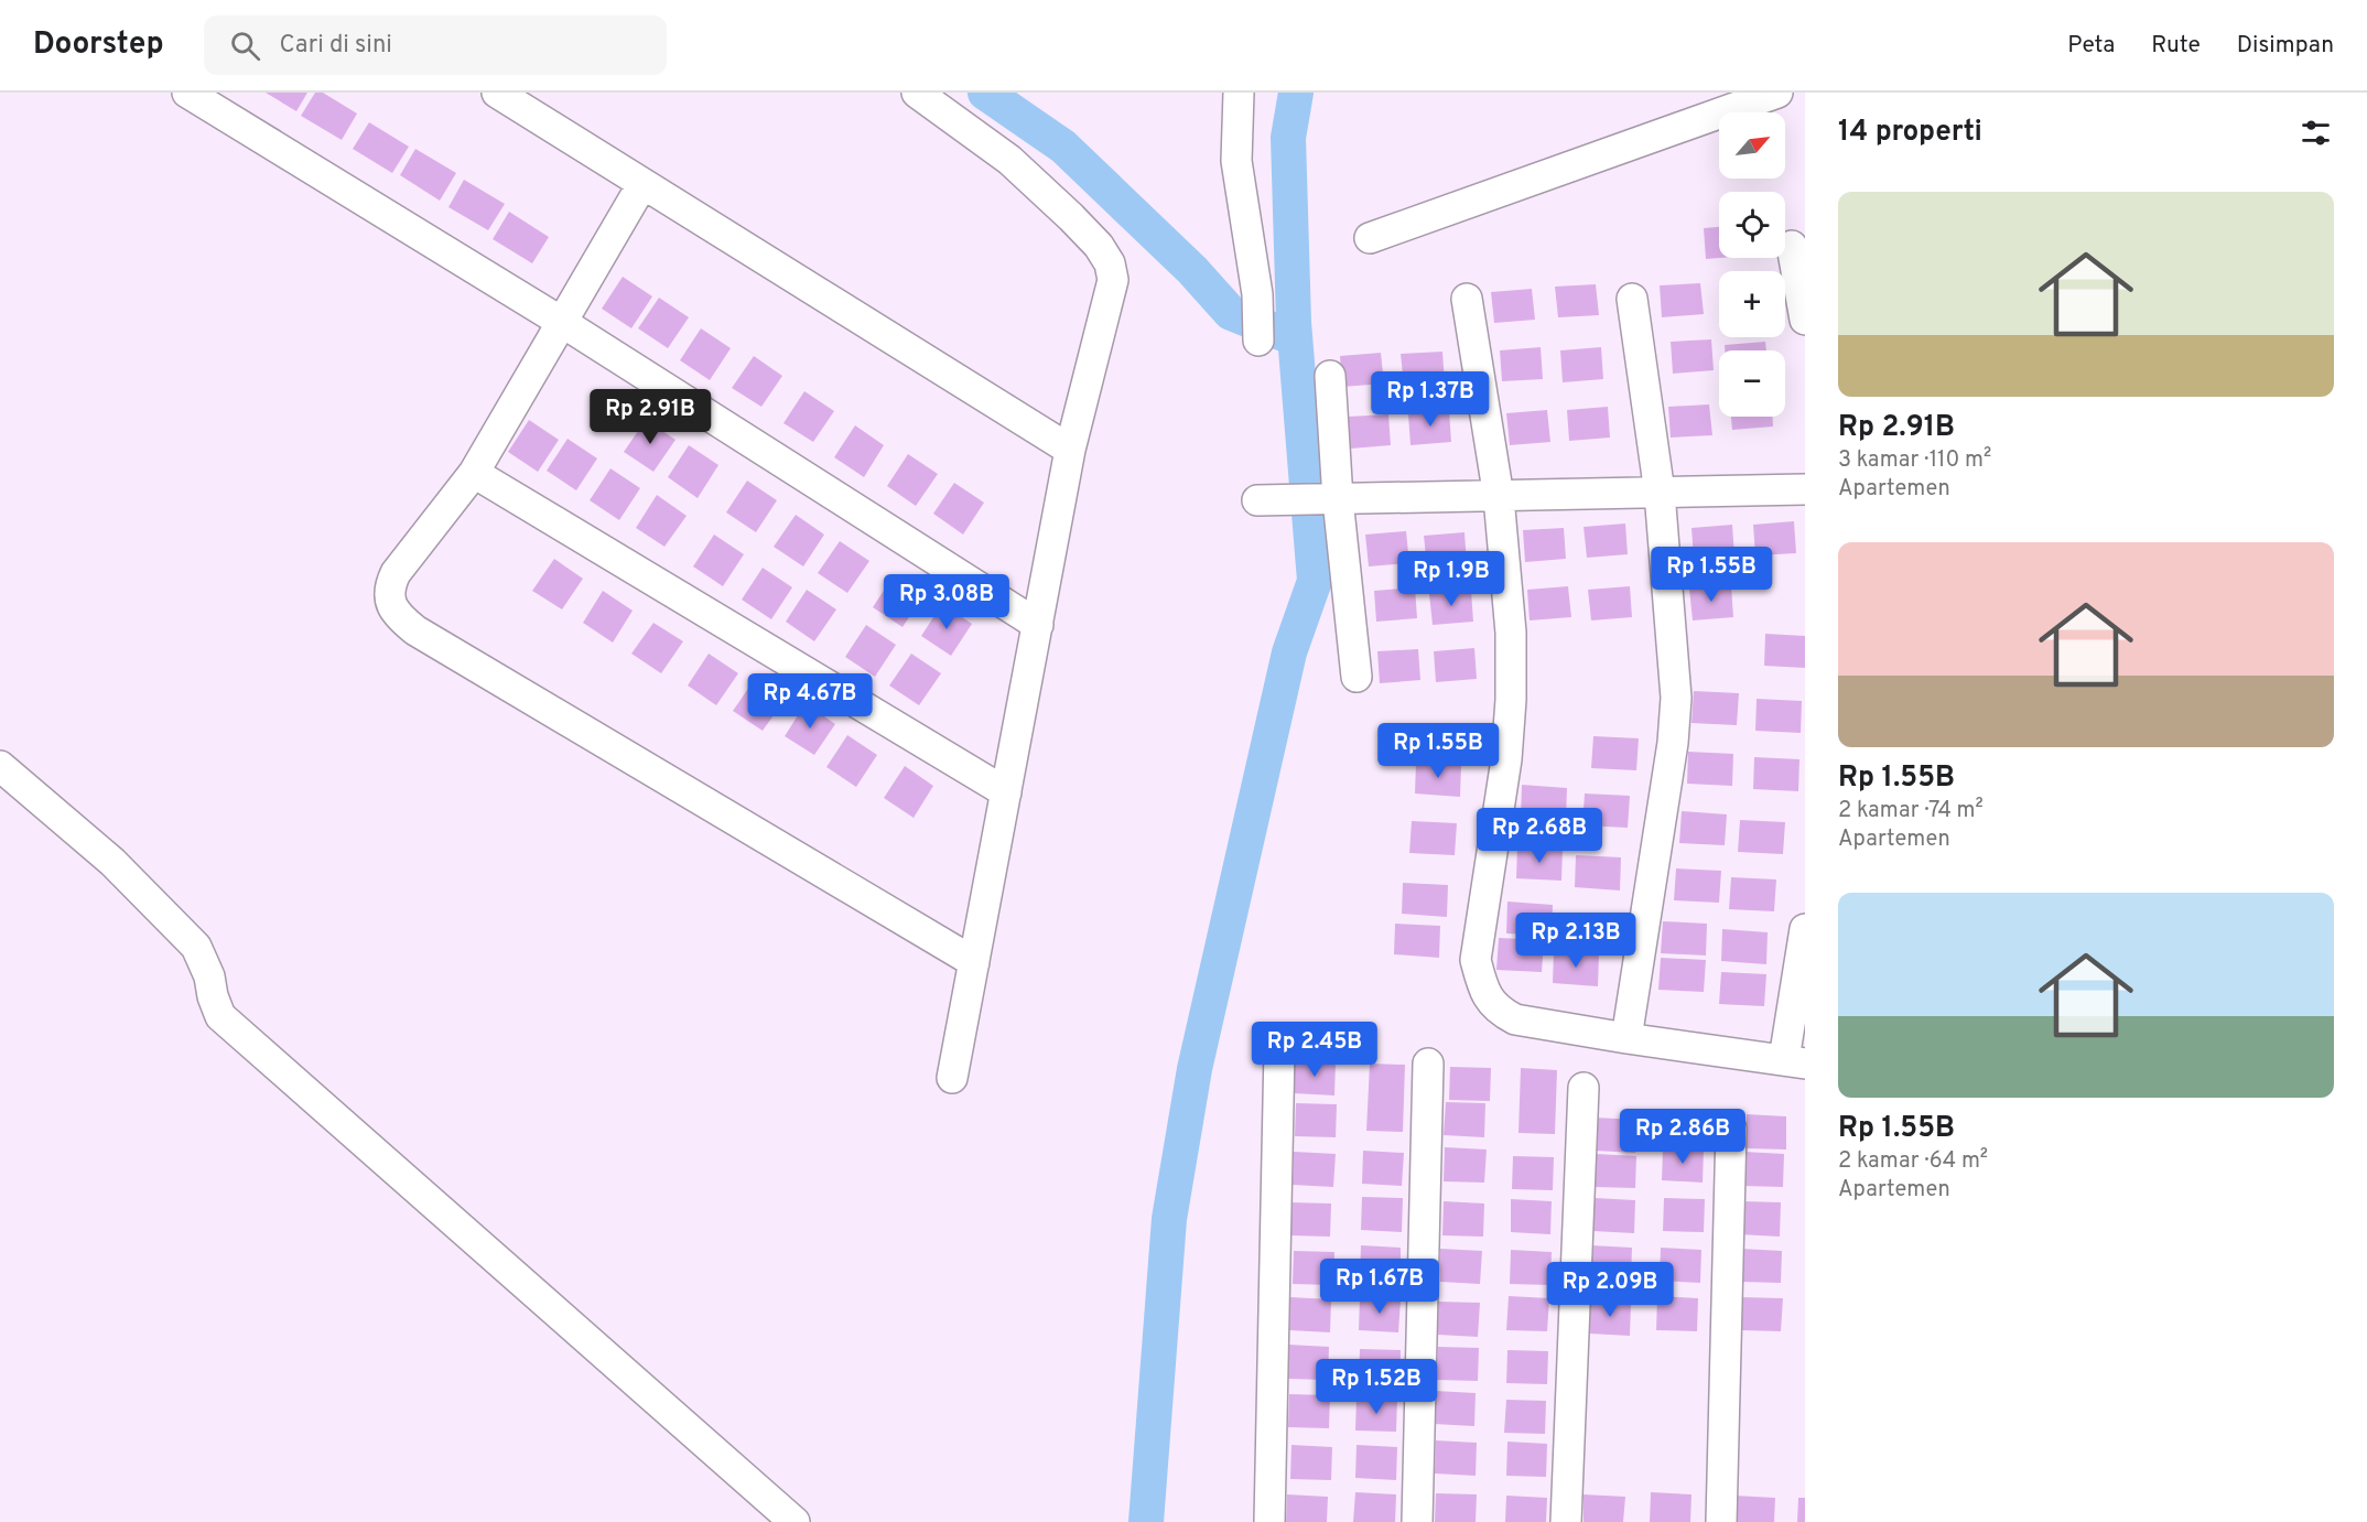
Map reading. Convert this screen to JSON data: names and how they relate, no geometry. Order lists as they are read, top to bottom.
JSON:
{
  "north": "top right",
  "page": {
    "header": "Doorstep",
    "search": "Cari di sini",
    "nav": ["Peta", "Rute", "Disimpan"],
    "heading": "14 properti",
    "map_buttons": ["+", "−"],
    "list": [
      {
        "name": "Rp 2.91B",
        "note": "3 kamar · 110 m² · Apartemen"
      },
      {
        "name": "Rp 1.55B",
        "note": "2 kamar · 74 m² · Apartemen"
      },
      {
        "name": "Rp 1.55B",
        "note": "2 kamar · 64 m² · Apartemen"
      }
    ],
    "price": [
      "Rp 1.37B",
      "Rp 2.91B",
      "Rp 1.55B",
      "Rp 1.9B",
      "Rp 3.08B",
      "Rp 4.67B",
      "Rp 1.55B",
      "Rp 2.68B",
      "Rp 2.13B",
      "Rp 2.45B",
      "Rp 2.86B",
      "Rp 1.67B",
      "Rp 2.09B",
      "Rp 1.52B"
    ]
  }
}
